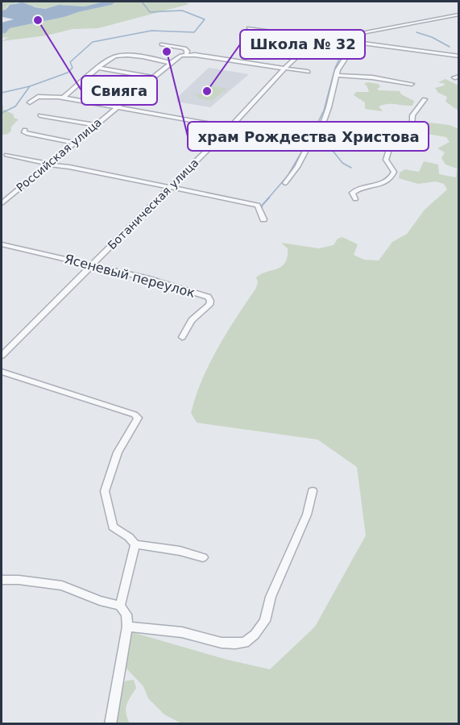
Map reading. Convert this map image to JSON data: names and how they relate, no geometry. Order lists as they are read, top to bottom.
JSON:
{
  "streets": {
    "street": ["Российская улица", "Ботаническая улица", "Ясеневый переулок"]
  },
  "crossings": [
    ["Ботаническая улица", "Ясеневый переулок"]
  ],
  "places": ["Свияга", "храм Рождества Христова", "Школа № 32"]
}
